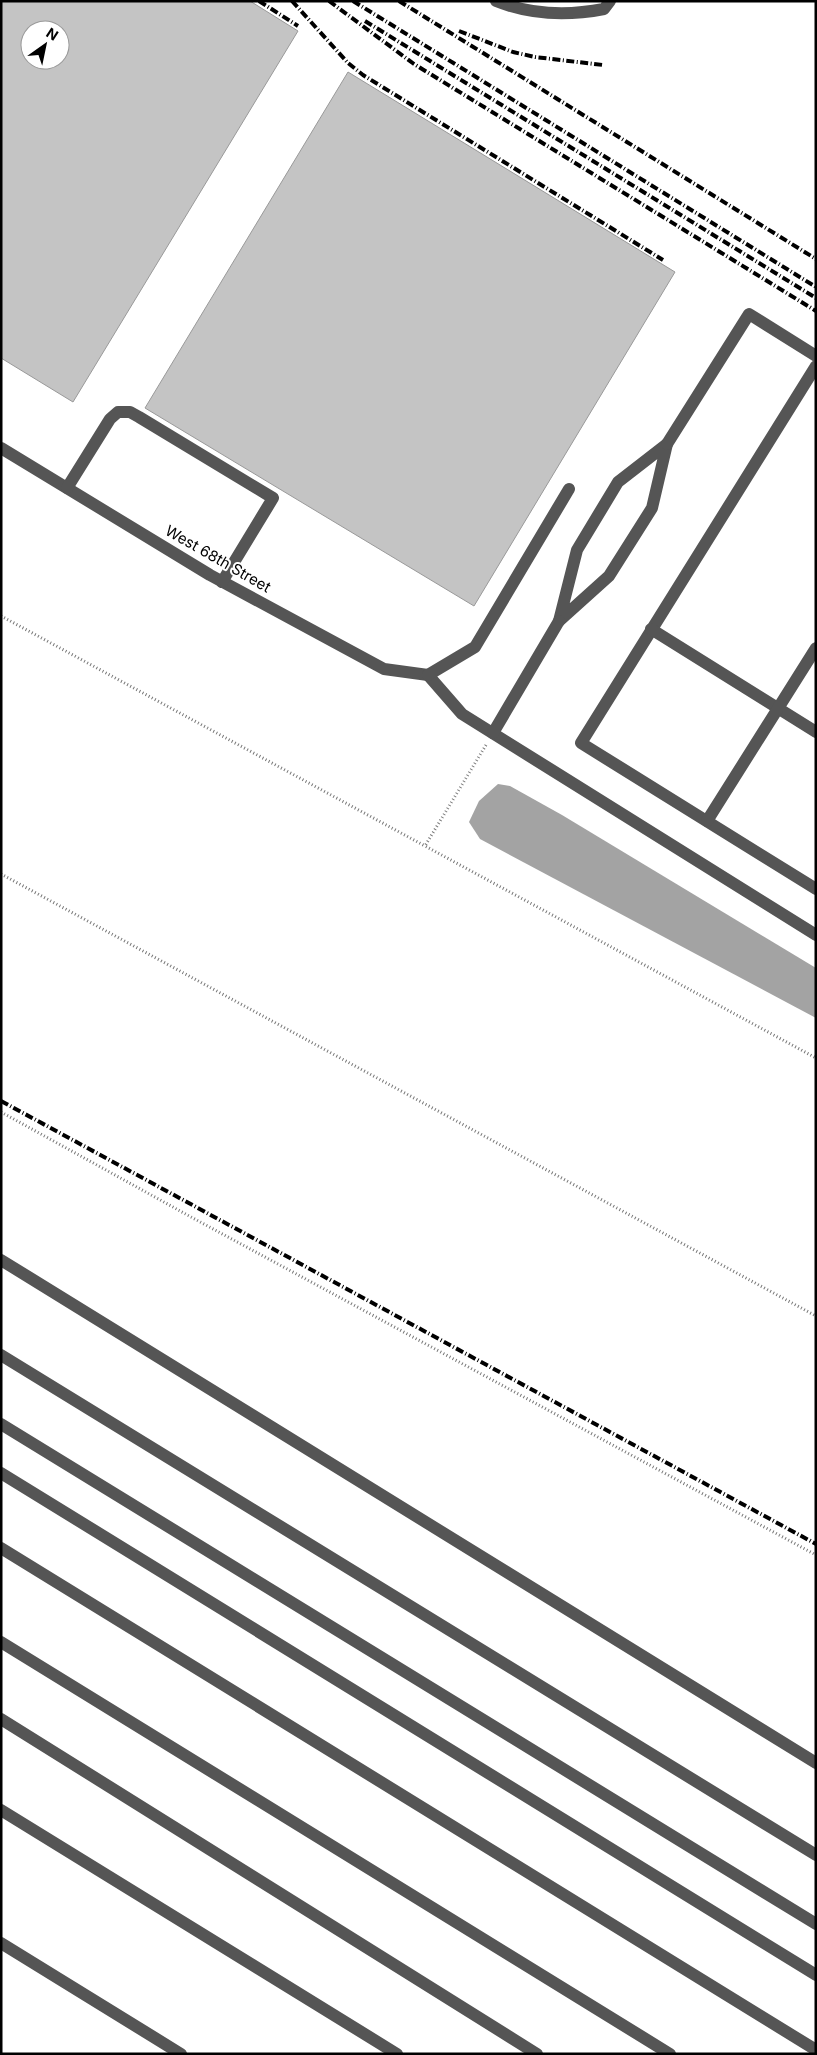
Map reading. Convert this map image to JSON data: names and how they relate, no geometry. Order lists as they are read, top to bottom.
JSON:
{
  "streets": {
    "street": ["West 68th Street"]
  },
  "north": "top right"
}
